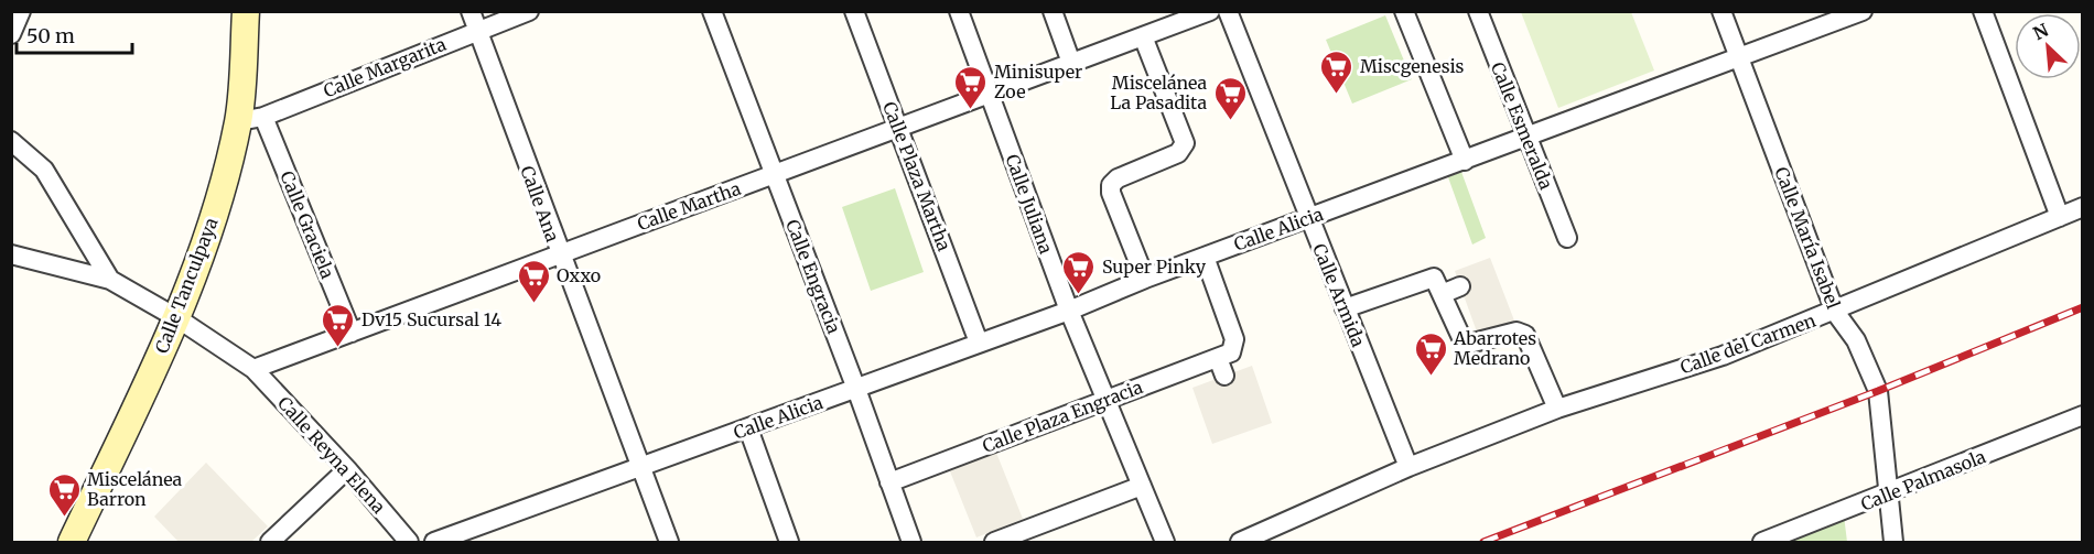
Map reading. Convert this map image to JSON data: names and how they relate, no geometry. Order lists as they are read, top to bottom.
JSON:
{
  "streets": {
    "street": [
      "Calle Margarita",
      "Calle Esmeralda",
      "Calle Plaza Martha",
      "Calle Ana",
      "Calle Juliana",
      "Calle Martha",
      "Calle Graciela",
      "Calle Alicia",
      "Calle María Isabel",
      "Calle Engracia",
      "Calle Tanculpaya",
      "Calle Armida",
      "Calle del Carmen",
      "Calle Plaza Engracia",
      "Calle Reyna Elena",
      "Calle Palmasola"
    ]
  },
  "crossings": [
    ["Calle Margarita", "Calle Ana"],
    ["Calle Margarita", "Calle Graciela"],
    ["Calle Margarita", "Calle Tanculpaya"],
    ["Calle Esmeralda", "Calle Alicia"],
    ["Calle Plaza Martha", "Calle Martha"],
    ["Calle Plaza Martha", "Calle Alicia"],
    ["Calle Ana", "Calle Martha"],
    ["Calle Ana", "Calle Alicia"],
    ["Calle Juliana", "Calle Martha"],
    ["Calle Juliana", "Calle Alicia"],
    ["Calle Juliana", "Calle Plaza Engracia"],
    ["Calle Martha", "Calle Graciela"],
    ["Calle Martha", "Calle Engracia"],
    ["Calle Martha", "Calle Reyna Elena"],
    ["Calle Graciela", "Calle Tanculpaya"],
    ["Calle Alicia", "Calle María Isabel"],
    ["Calle Alicia", "Calle Engracia"],
    ["Calle Alicia", "Calle Armida"],
    ["Calle Alicia", "Calle Plaza Engracia"],
    ["Calle María Isabel", "Calle del Carmen"],
    ["Calle María Isabel", "Calle Palmasola"],
    ["Calle Engracia", "Calle Plaza Engracia"],
    ["Calle Armida", "Calle del Carmen"]
  ],
  "places": {
    "supermarket": [
      "Miscgenesis",
      "Minisuper Zoe",
      "Miscelánea La Pasadita",
      "Super Pinky",
      "Oxxo",
      "Dv15 Sucursal 14",
      "Abarrotes Medrano",
      "Miscelánea Barron"
    ]
  },
  "scale_bar": "50 m",
  "north": "top left"
}
